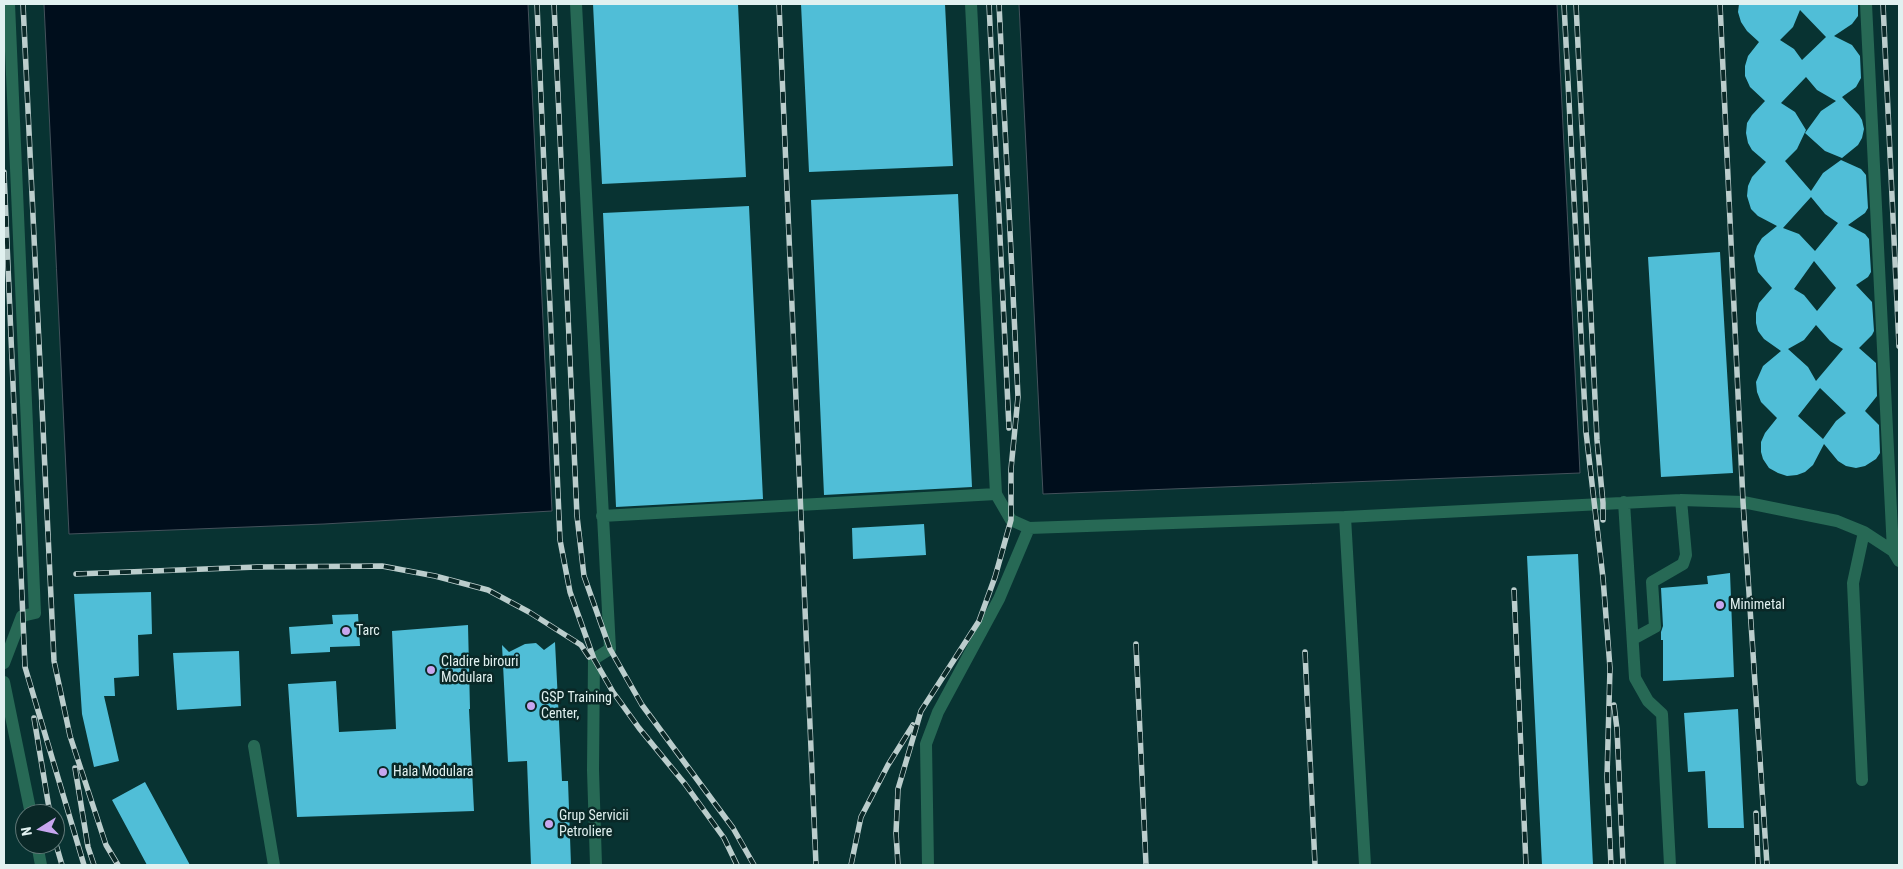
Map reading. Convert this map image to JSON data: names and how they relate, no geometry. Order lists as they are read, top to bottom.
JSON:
{
  "places": [
    "Minimetal",
    "Tarc",
    "Cladire birouri Modulara",
    "GSP Training Center,",
    "Hala Modulara",
    "Grup Servicii Petroliere"
  ],
  "north": "left"
}
